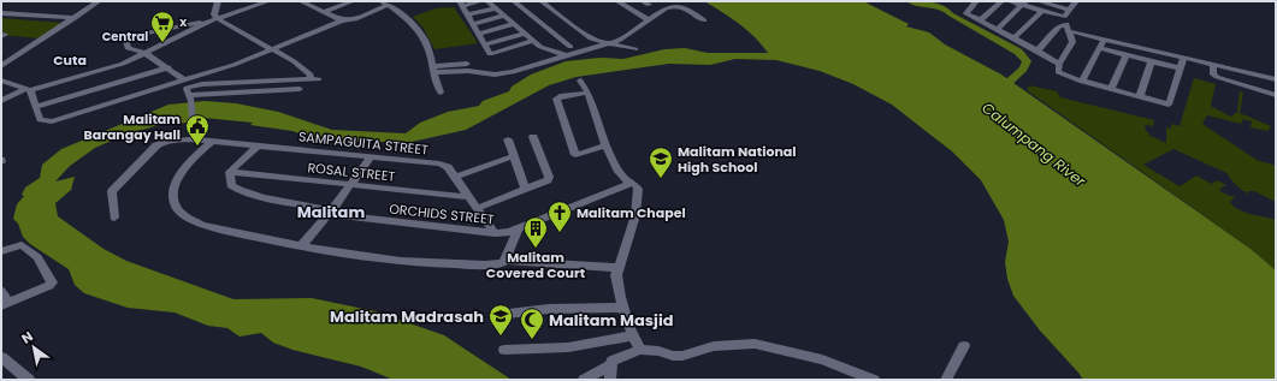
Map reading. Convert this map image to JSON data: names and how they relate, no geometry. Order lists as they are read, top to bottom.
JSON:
{
  "streets": {
    "street": ["SAMPAGUITA STREET", "ROSAL STREET", "ORCHIDS STREET"]
  },
  "crossings": [
    ["SAMPAGUITA STREET", "ROSAL STREET"],
    ["SAMPAGUITA STREET", "ORCHIDS STREET"],
    ["ROSAL STREET", "ORCHIDS STREET"]
  ],
  "districts": ["Central", "Cuta", "Malitam"],
  "water": ["Calumpang River"],
  "places": {
    "supermarket": ["X"],
    "public building": ["Malitam Barangay Hall"],
    "school or university": ["Malitam National High School", "Malitam Madrasah"],
    "church": ["Malitam Chapel"],
    "building": ["Malitam Covered Court"],
    "mosque": ["Malitam Masjid"]
  },
  "north": "top left"
}
